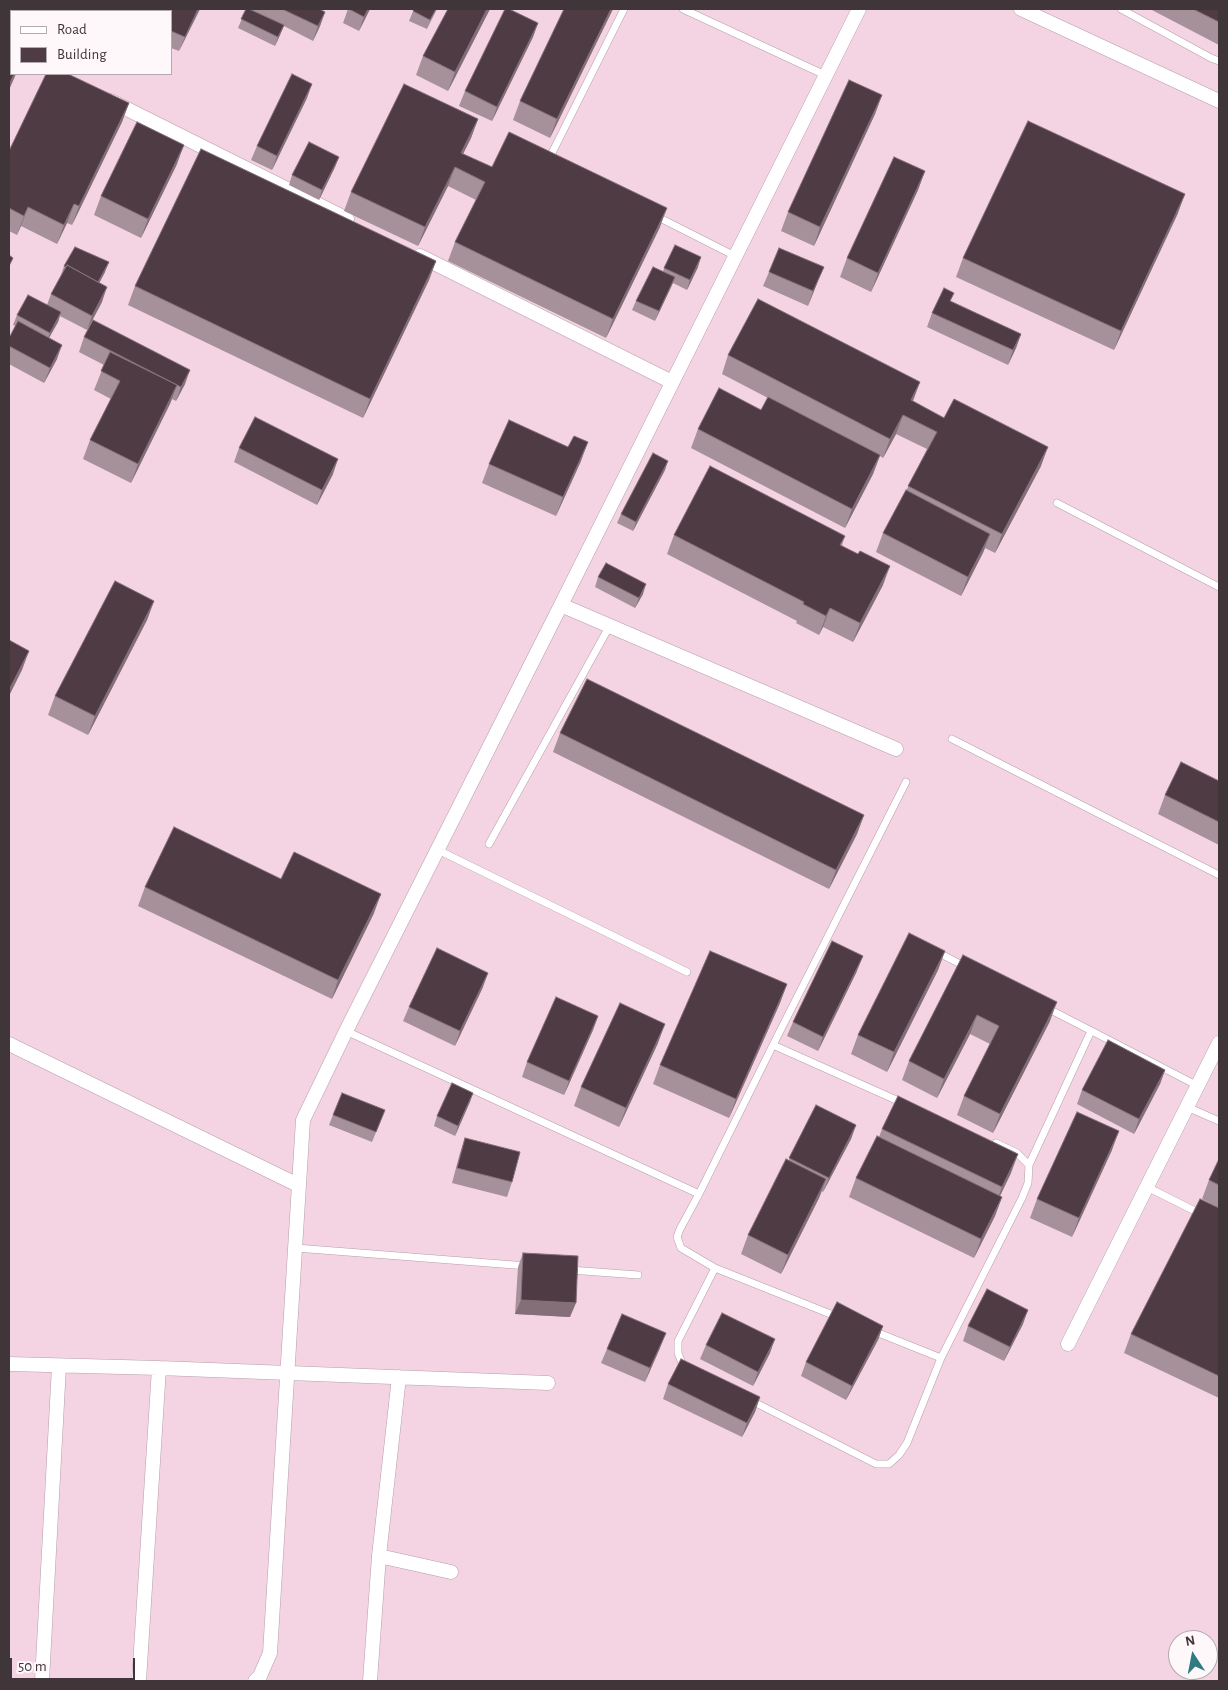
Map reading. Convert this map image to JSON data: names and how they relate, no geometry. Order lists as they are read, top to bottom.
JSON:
{
  "legend": ["Road", "Building"],
  "scale_bar": "50 m",
  "north": "top"
}
